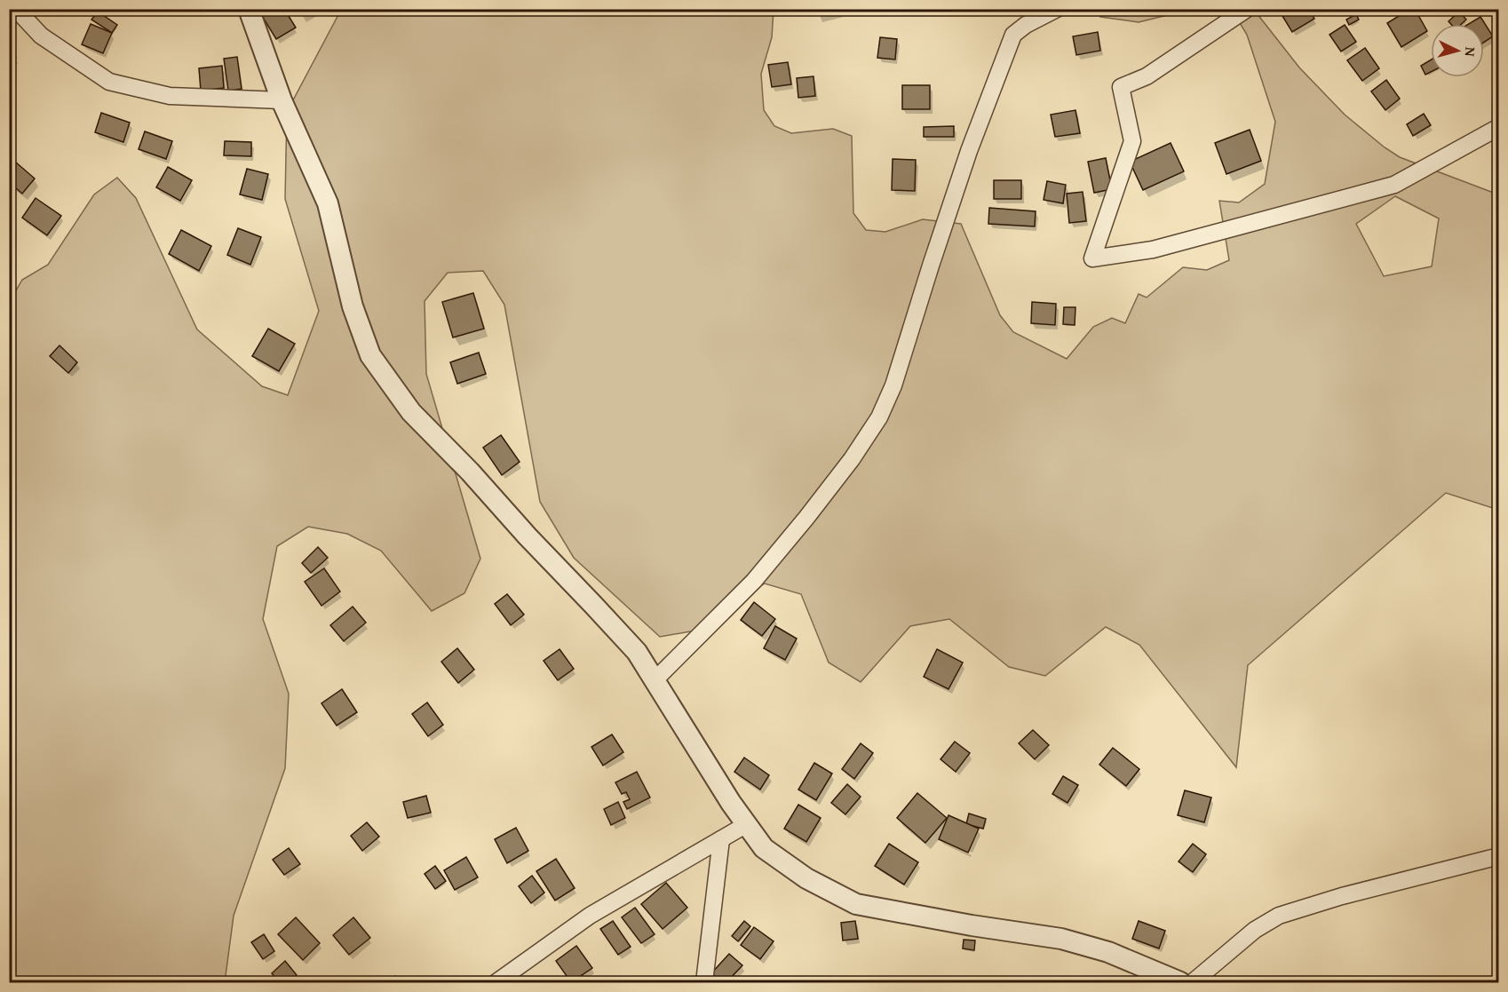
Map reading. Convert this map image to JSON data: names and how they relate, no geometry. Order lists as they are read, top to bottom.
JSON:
{
  "north": "right"
}
